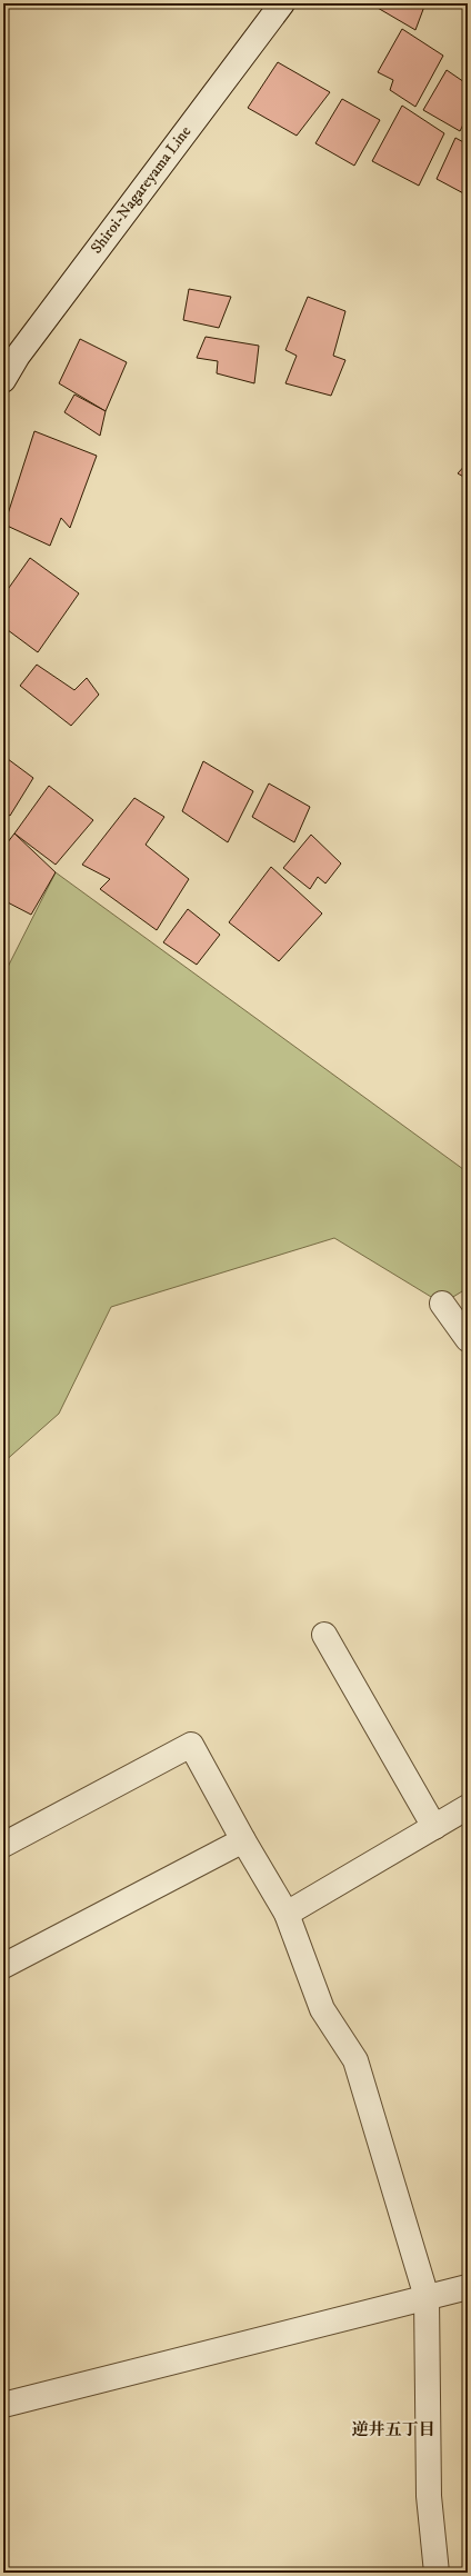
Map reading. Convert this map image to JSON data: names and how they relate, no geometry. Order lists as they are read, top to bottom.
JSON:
{
  "streets": {
    "street": ["Shiroi-Nagareyama Line"]
  },
  "districts": ["逆井五丁目"]
}
